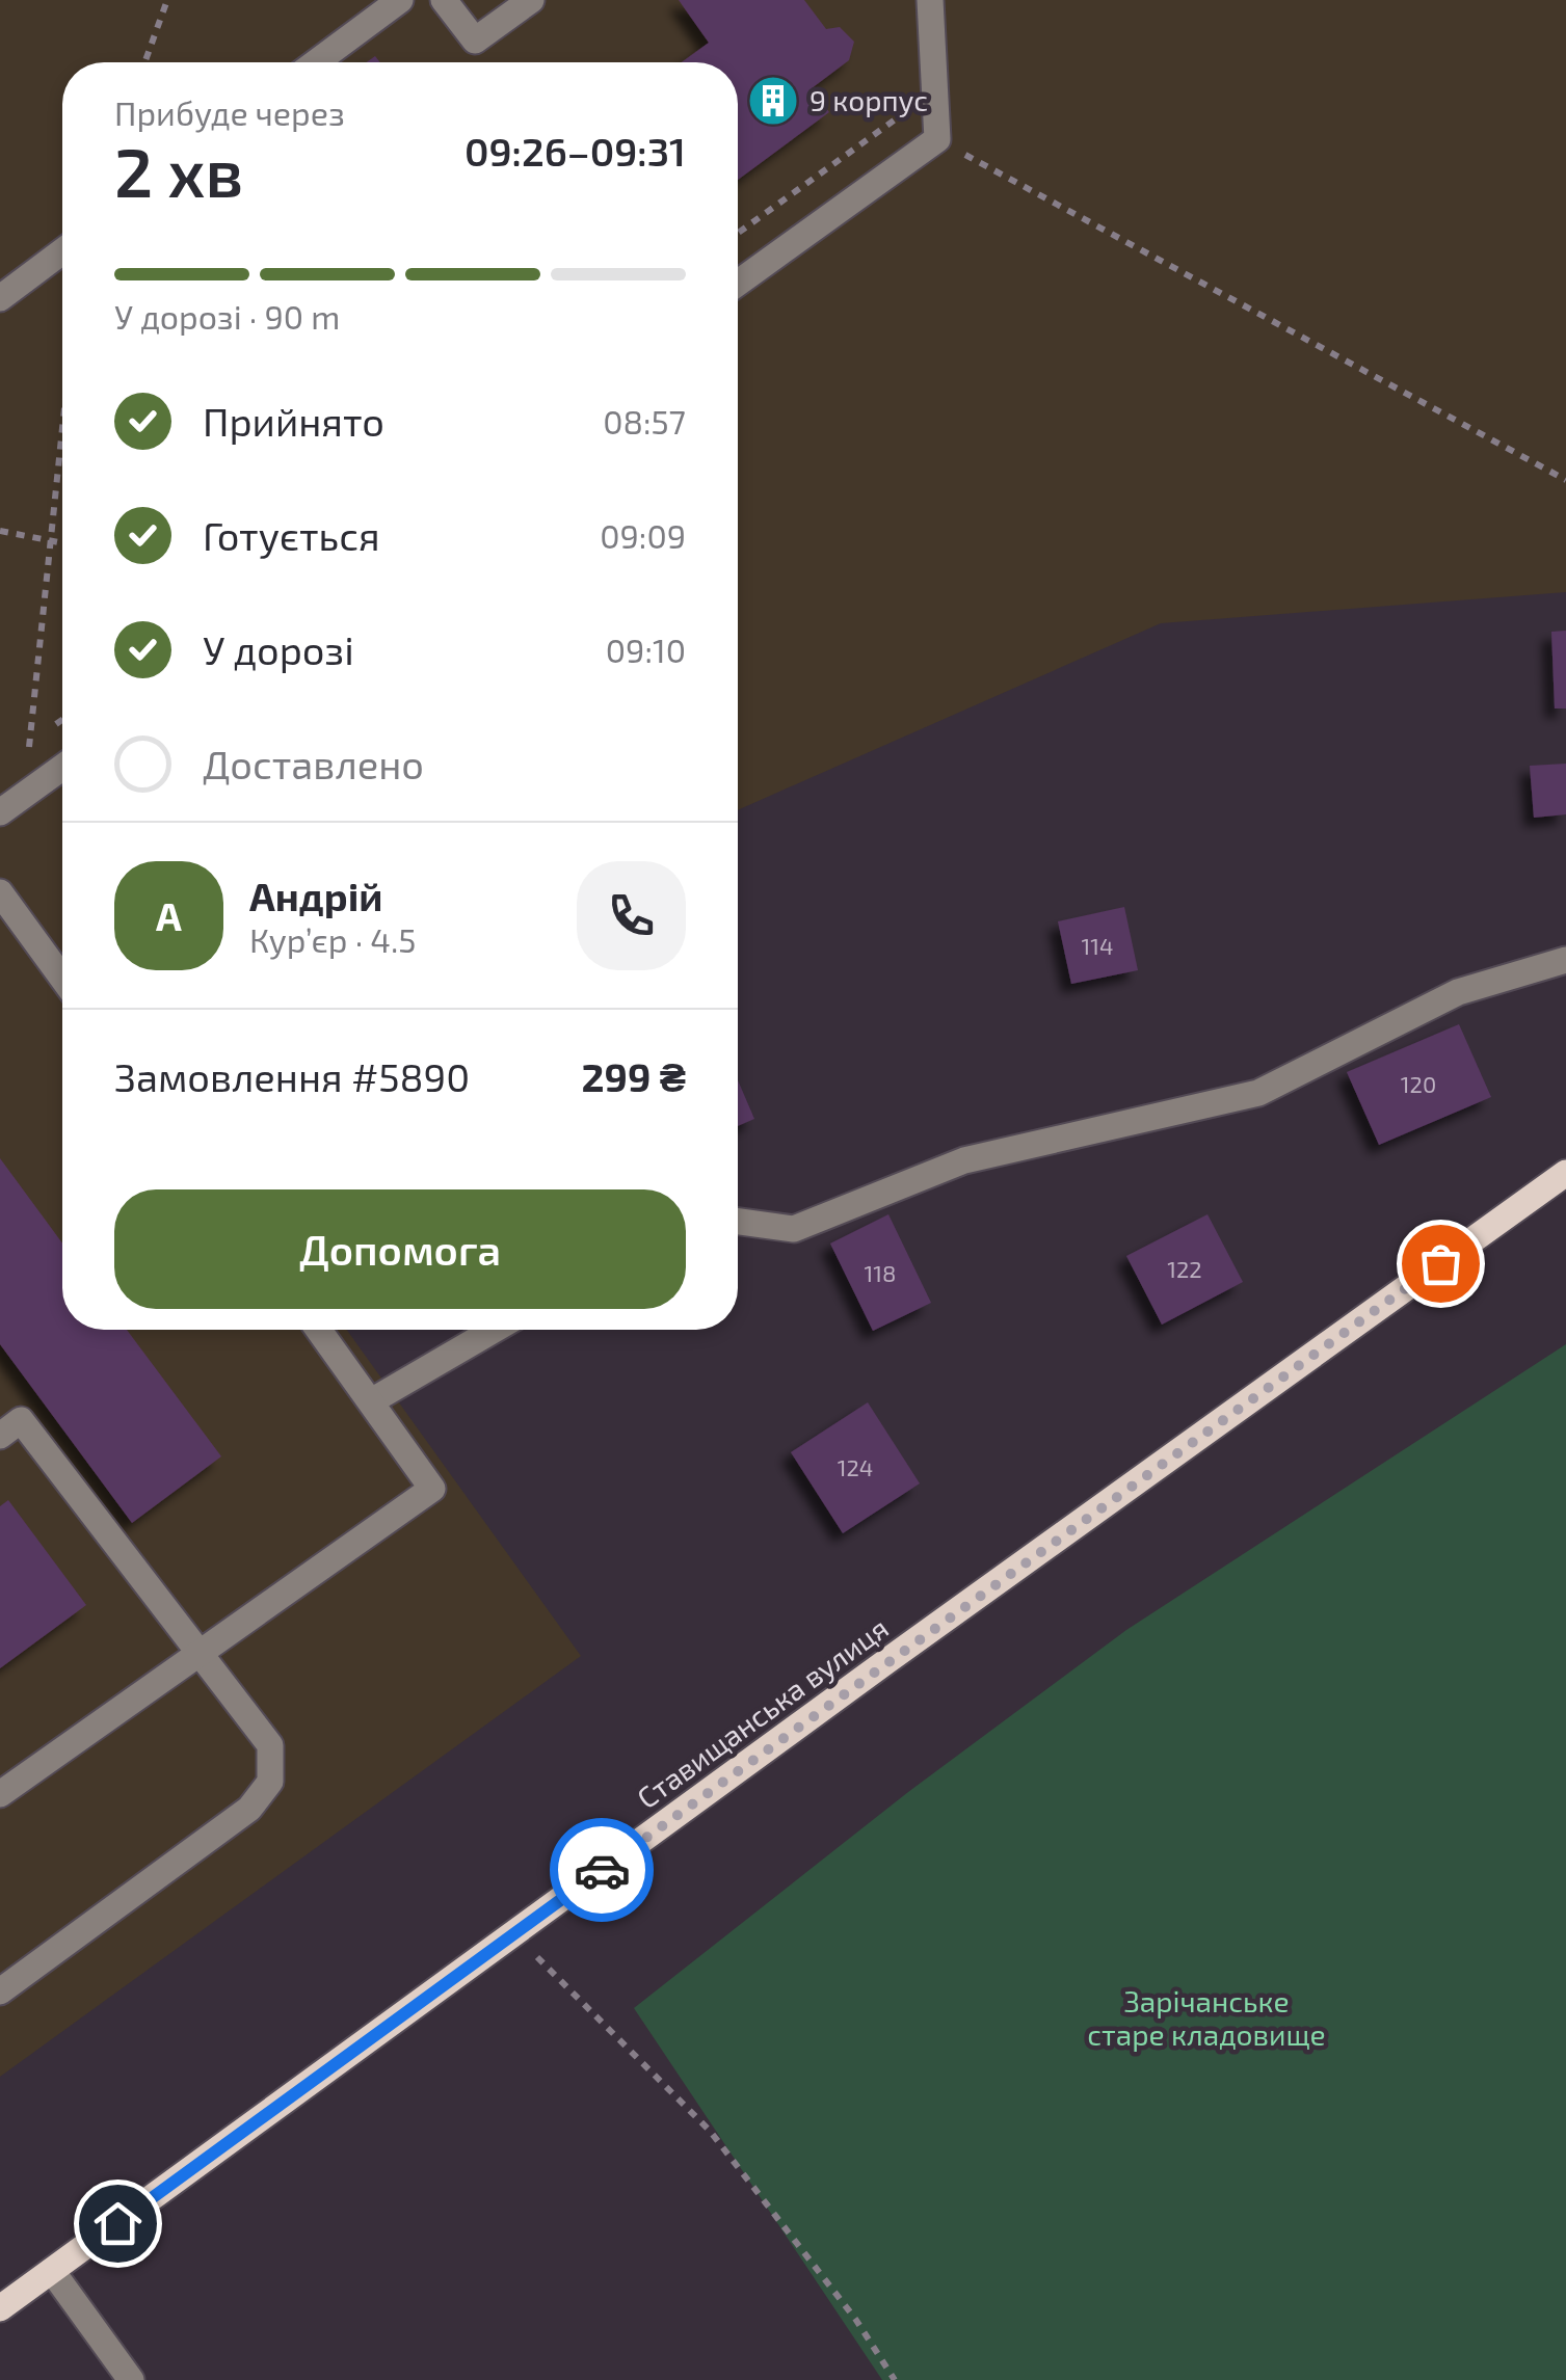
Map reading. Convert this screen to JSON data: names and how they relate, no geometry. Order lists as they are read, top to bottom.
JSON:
{
  "streets": {
    "main road": ["Ставищанська вулиця"]
  },
  "parks": ["Зарічанське старе кладовище"],
  "places": {
    "building": ["9 корпус"]
  },
  "house_numbers": [
    "114",
    "120",
    "122",
    "118",
    "124"
  ],
  "page": {
    "heading": ["2 хв", "Прибуде через", "09:26–09:31"],
    "panel": [
      "Андрій",
      "Кур’єр · 4.5",
      "Замовлення #5890",
      "299 ₴"
    ],
    "bar": "У дорозі · 90 m",
    "list": [
      ["Прийнято", "08:57"],
      ["Готується", "09:09"],
      ["У дорозі", "09:10"],
      "Доставлено"
    ],
    "round": "А",
    "buttons": "Допомога"
  }
}
